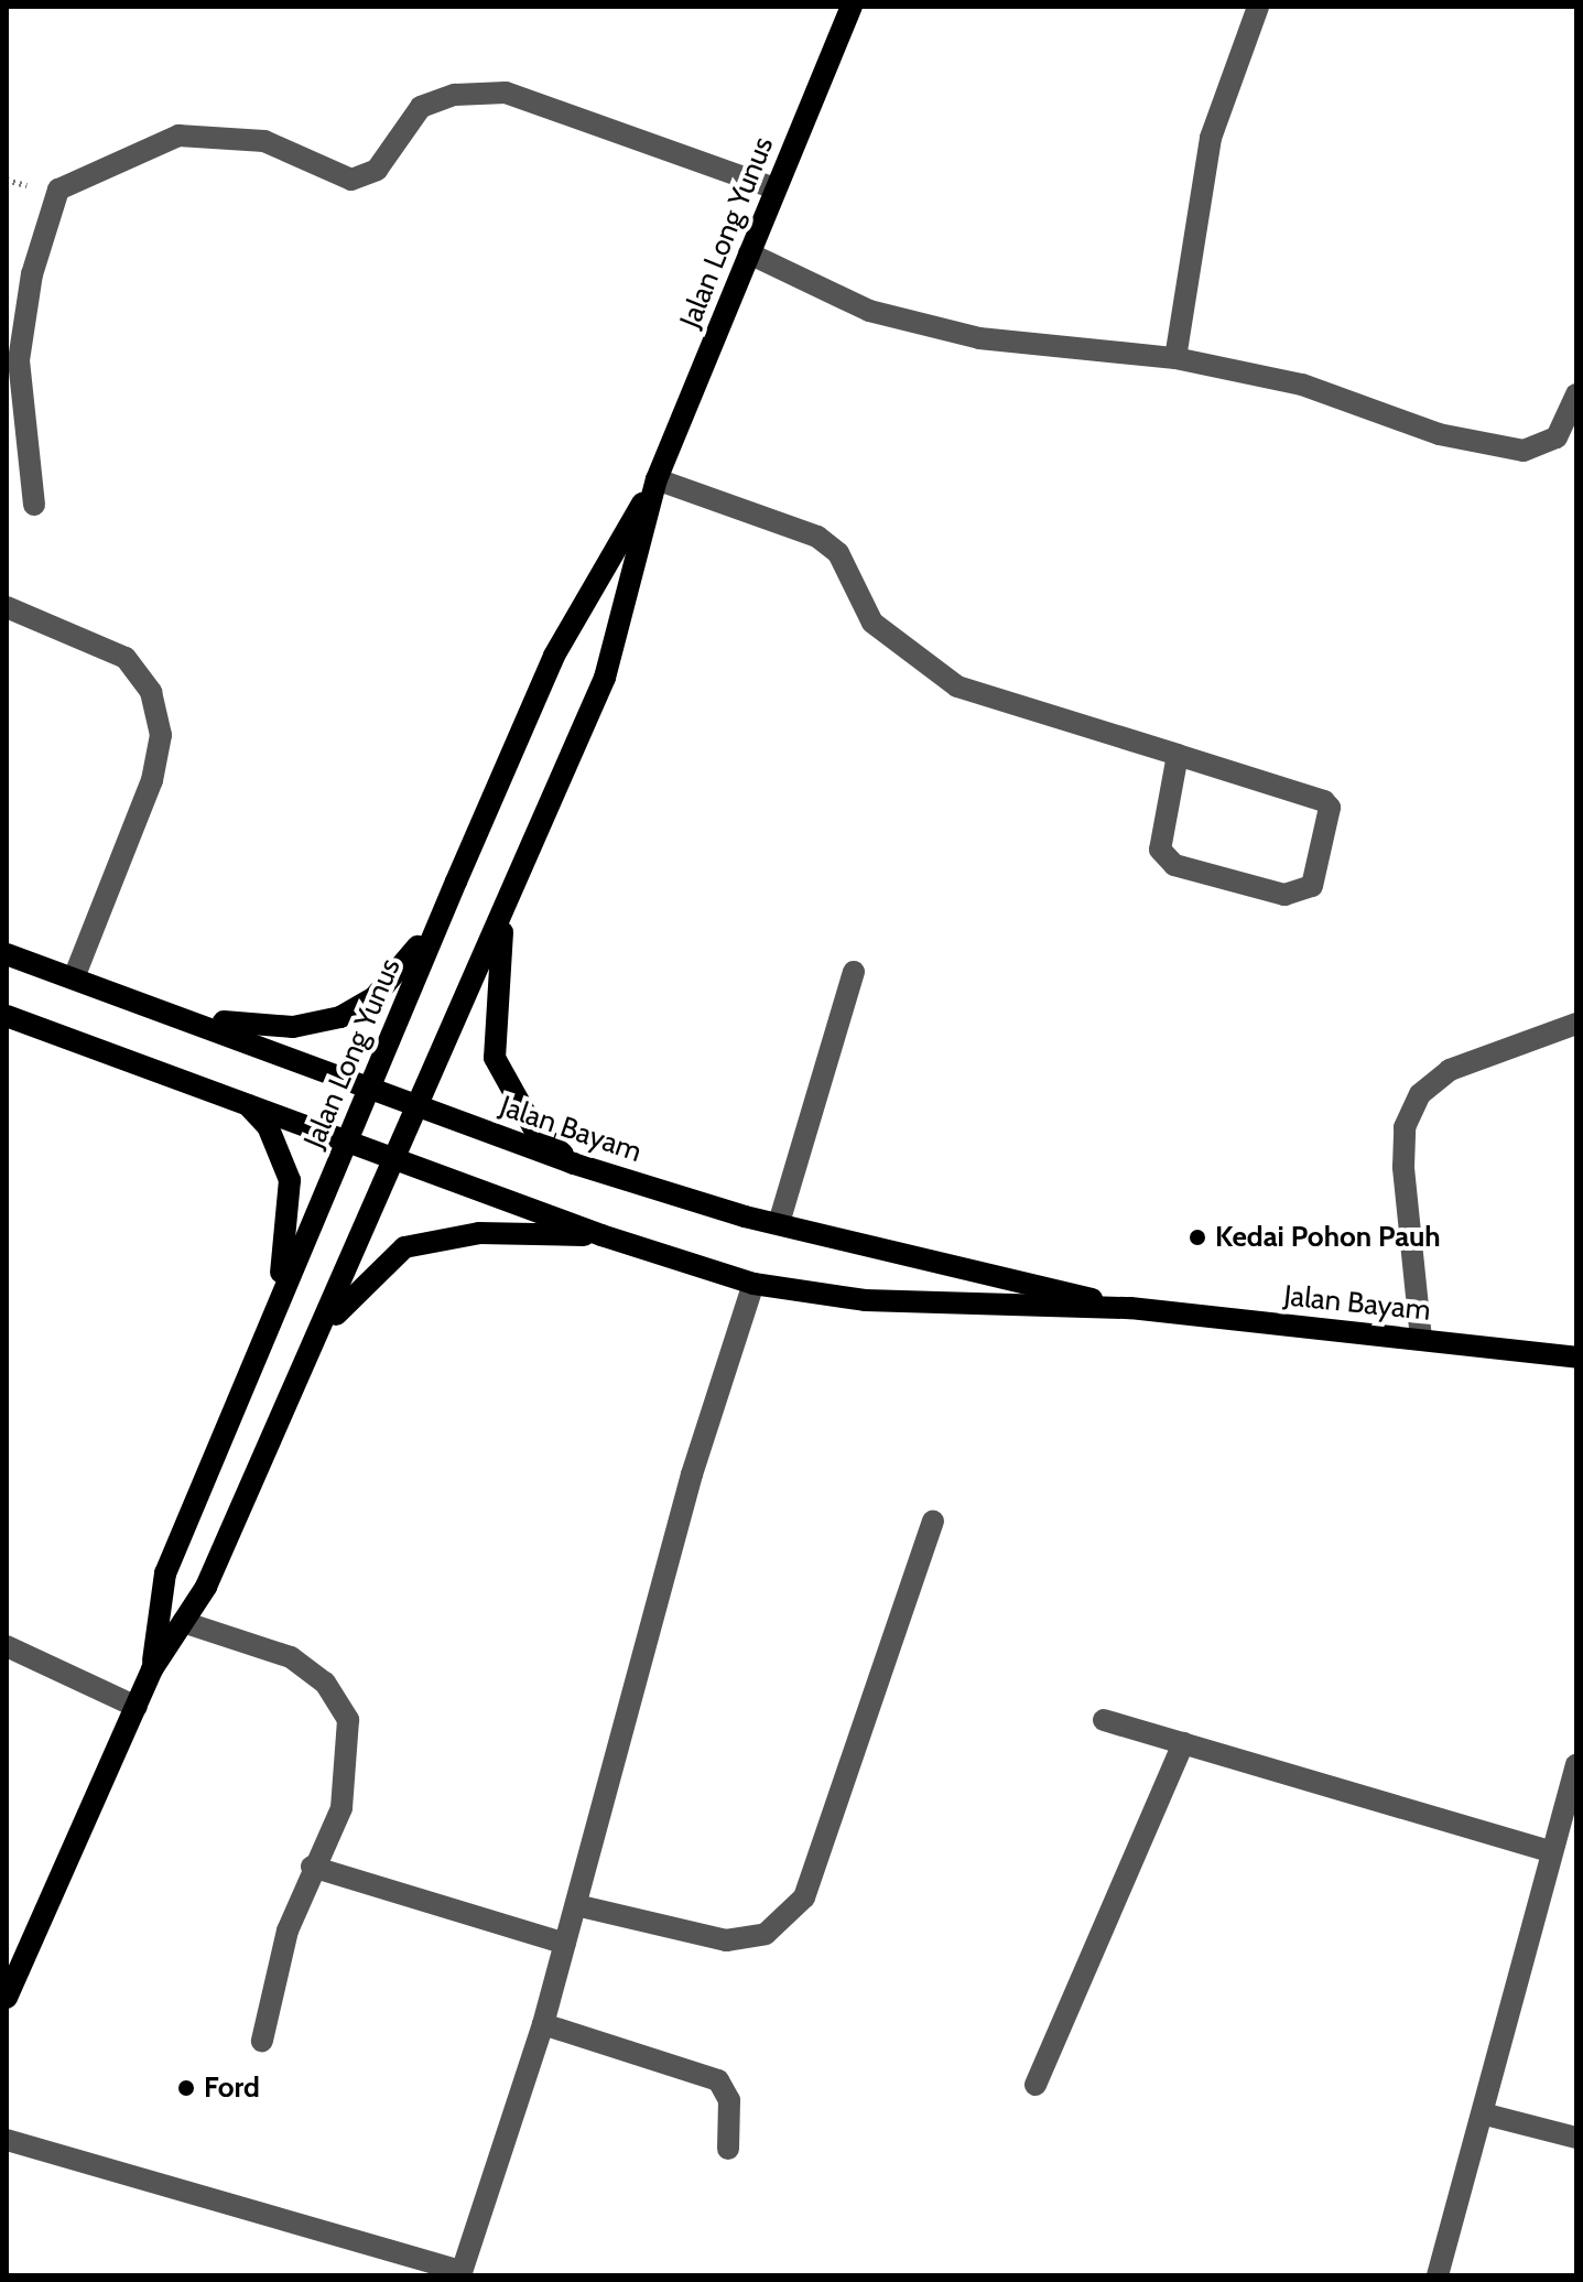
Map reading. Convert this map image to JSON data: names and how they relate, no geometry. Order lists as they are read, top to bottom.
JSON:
{
  "streets": {
    "main road": ["Jalan Long Yunus", "Jalan Bayam"]
  },
  "crossings": [
    ["Jalan Long Yunus", "Jalan Bayam"]
  ],
  "places": ["Kedai Pohon Pauh", "Ford"]
}
